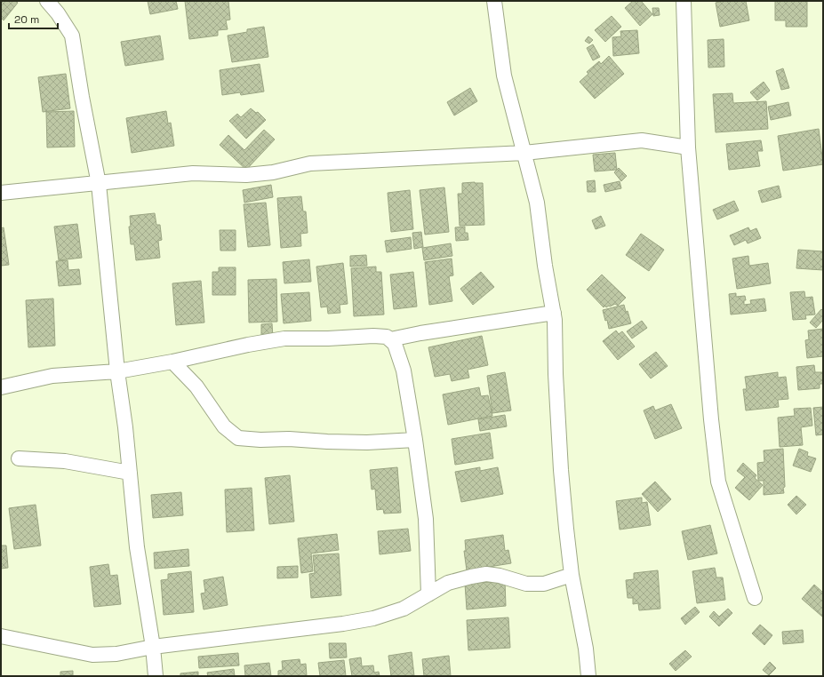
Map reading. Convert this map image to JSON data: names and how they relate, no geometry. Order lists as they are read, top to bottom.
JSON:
{
  "scale_bar": "20 m"
}
